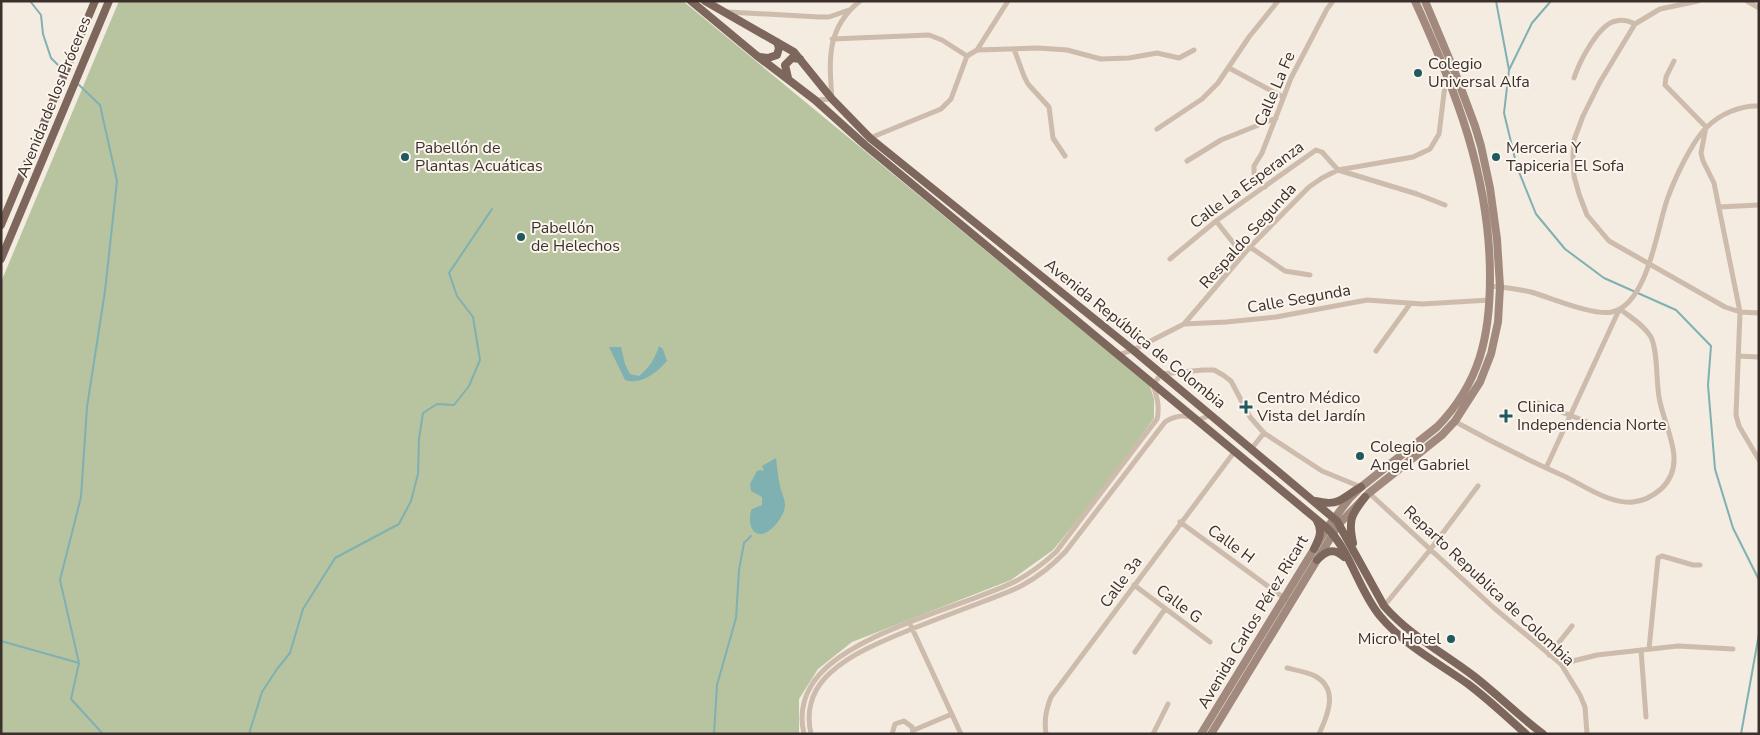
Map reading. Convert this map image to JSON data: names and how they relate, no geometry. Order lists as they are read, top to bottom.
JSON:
{
  "streets": {
    "main road": ["Avenida de los Próceres", "Avenida República de Colombia", "Avenida Carlos Pérez Ricart"],
    "street": [
      "Calle La Fe",
      "Calle La Esperanza",
      "Respaldo Segunda",
      "Calle Segunda",
      "Calle H",
      "Calle 3a",
      "Reparto Republica de Colombia",
      "Calle G"
    ]
  },
  "crossings": [
    ["Calle La Fe", "Calle La Esperanza"],
    ["Calle La Esperanza", "Respaldo Segunda"],
    ["Respaldo Segunda", "Calle Segunda"],
    ["Calle Segunda", "Avenida República de Colombia"],
    ["Avenida República de Colombia", "Calle 3a"],
    ["Avenida República de Colombia", "Avenida Carlos Pérez Ricart"],
    ["Calle H", "Calle 3a"],
    ["Calle H", "Avenida Carlos Pérez Ricart"],
    ["Calle 3a", "Calle G"]
  ],
  "places": {
    "other": [
      "Colegio Universal Alfa",
      "Pabellón de Plantas Acuáticas",
      "Merceria Y Tapiceria El Sofa",
      "Pabellón de Helechos",
      "Colegio Angel Gabriel",
      "Micro Hotel"
    ],
    "health": ["Centro Médico Vista del Jardín", "Clinica Independencia Norte"]
  }
}
